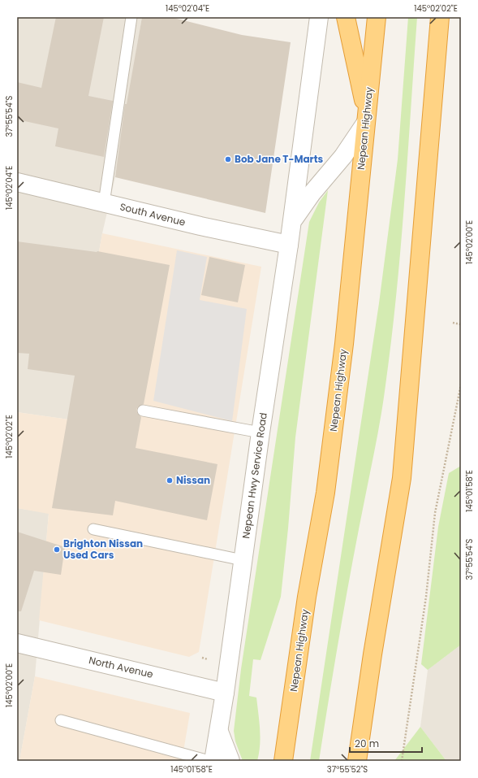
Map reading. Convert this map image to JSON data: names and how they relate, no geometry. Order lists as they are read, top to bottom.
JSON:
{
  "streets": {
    "highway": ["Nepean Highway"],
    "street": ["South Avenue", "Nepean Hwy Service Road", "North Avenue"]
  },
  "crossings": [
    ["Nepean Highway", "Nepean Hwy Service Road"],
    ["South Avenue", "Nepean Hwy Service Road"],
    ["Nepean Hwy Service Road", "North Avenue"]
  ],
  "places": ["Bob Jane T-Marts", "Nissan", "Brighton Nissan Used Cars"],
  "scale_bar": "20 m",
  "coordinates": [
    "145°02'04\"E",
    "145°02'02\"E",
    "37°55'54\"S",
    "145°02'00\"E",
    "145°01'58\"E",
    "37°55'52\"S"
  ]
}
